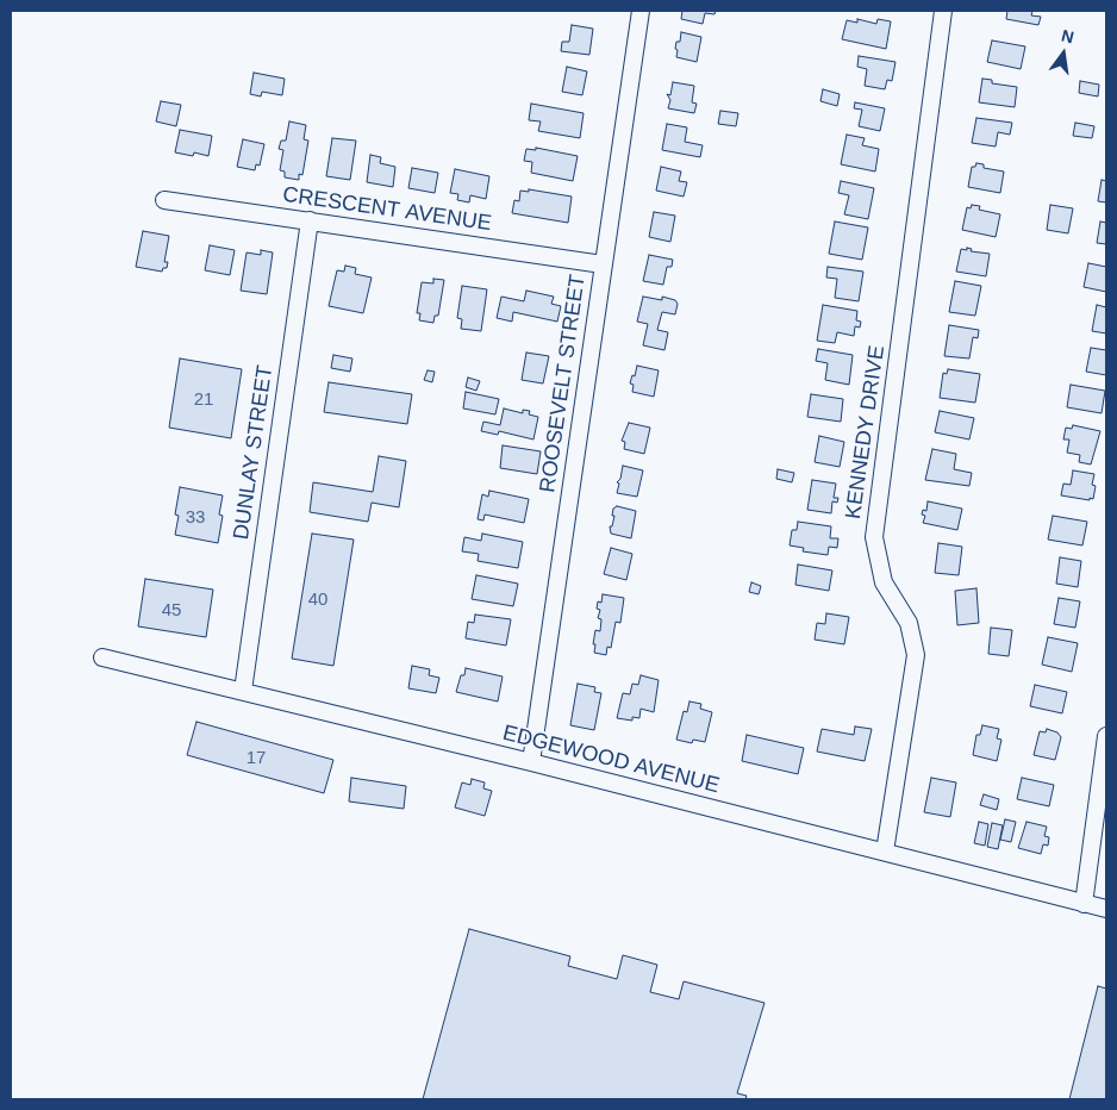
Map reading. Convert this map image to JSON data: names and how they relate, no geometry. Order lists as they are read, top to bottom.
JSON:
{
  "streets": {
    "street": [
      "CRESCENT AVENUE",
      "ROOSEVELT STREET",
      "KENNEDY DRIVE",
      "DUNLAY STREET",
      "EDGEWOOD AVENUE"
    ]
  },
  "crossings": [
    ["CRESCENT AVENUE", "ROOSEVELT STREET"],
    ["CRESCENT AVENUE", "DUNLAY STREET"],
    ["ROOSEVELT STREET", "EDGEWOOD AVENUE"],
    ["KENNEDY DRIVE", "EDGEWOOD AVENUE"],
    ["DUNLAY STREET", "EDGEWOOD AVENUE"]
  ],
  "house_numbers": [
    "21",
    "33",
    "40",
    "45",
    "17"
  ],
  "north": "top"
}
